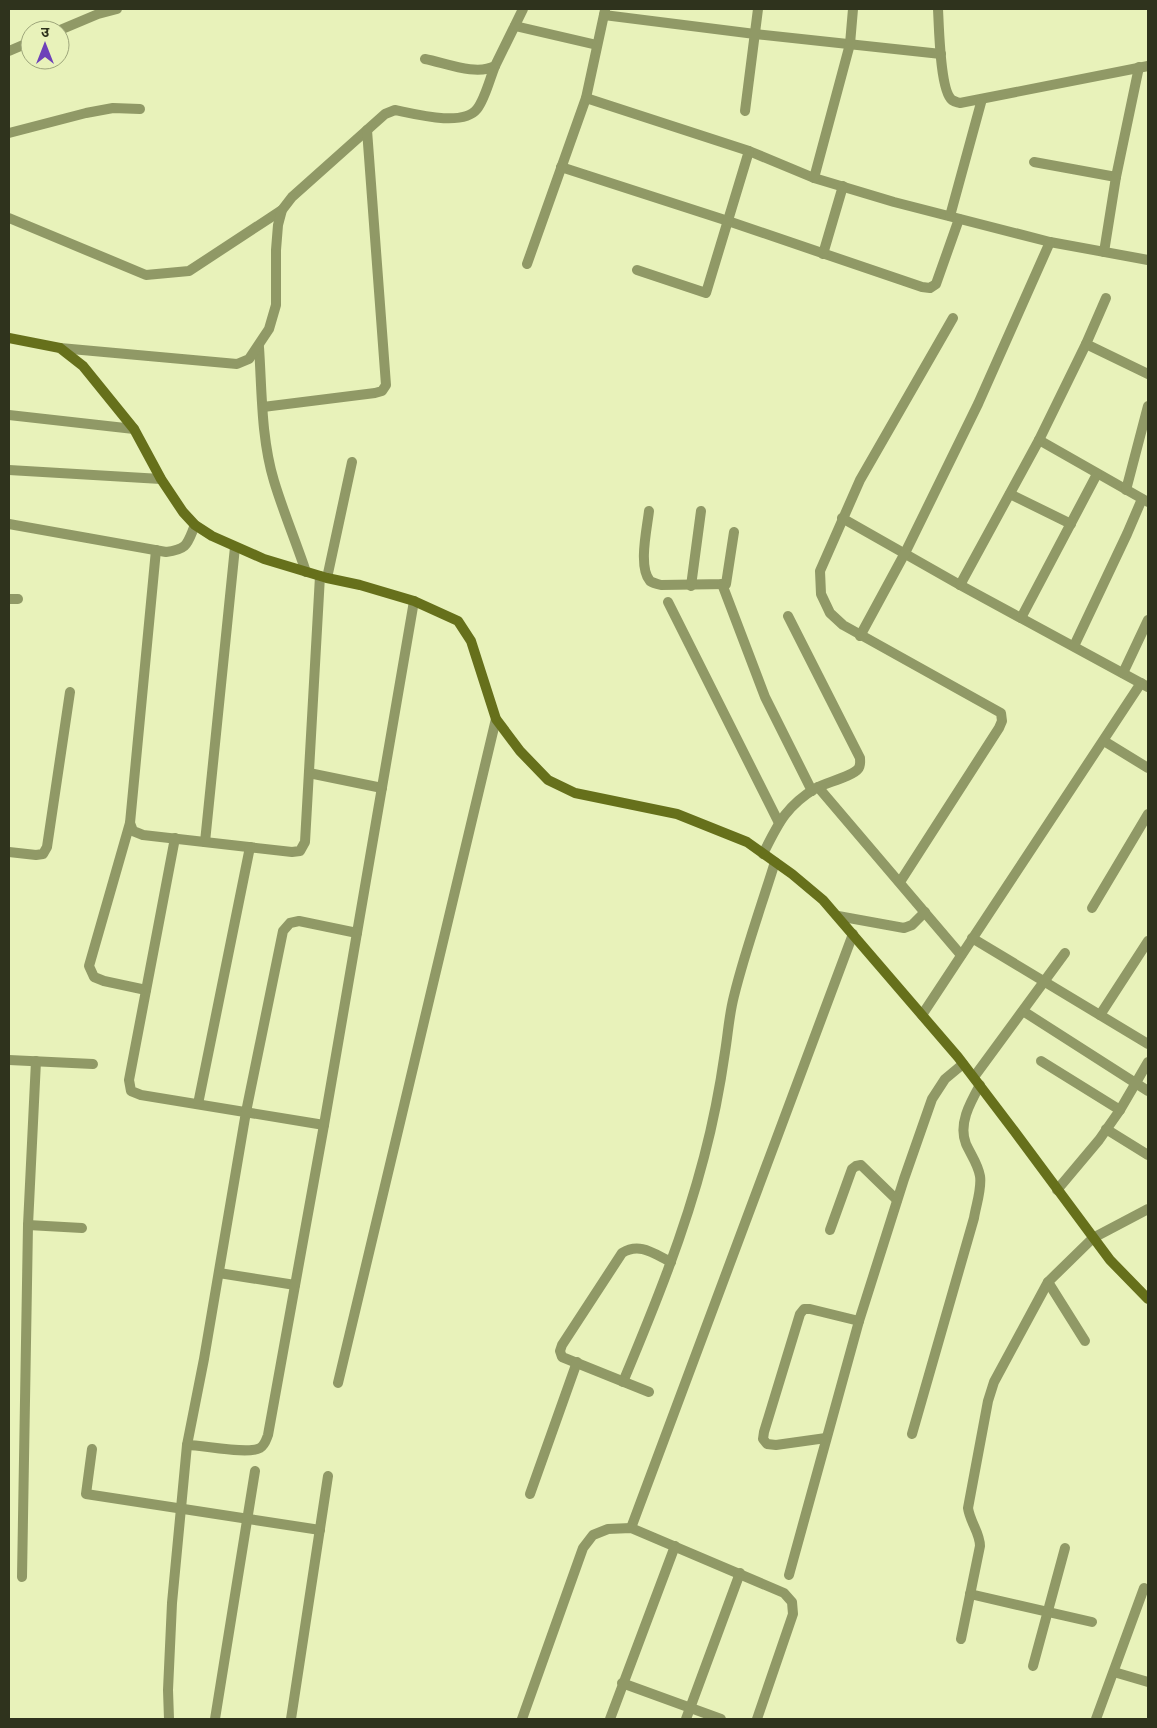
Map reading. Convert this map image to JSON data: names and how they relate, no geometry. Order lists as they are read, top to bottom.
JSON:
{
  "north": "top"
}
